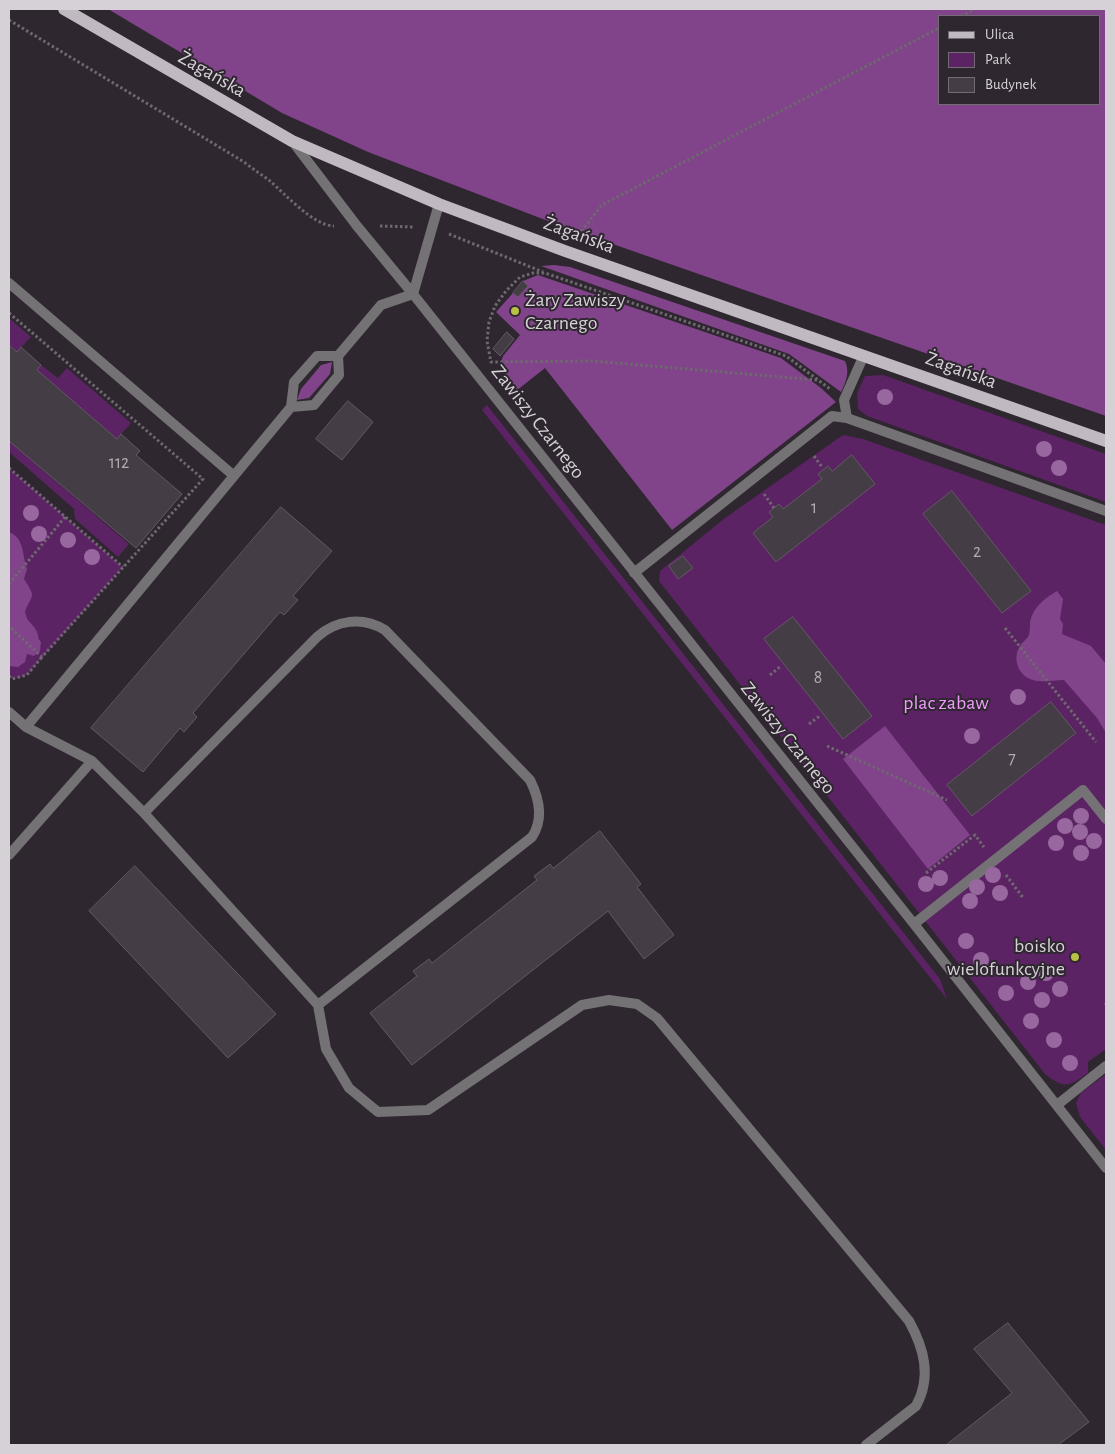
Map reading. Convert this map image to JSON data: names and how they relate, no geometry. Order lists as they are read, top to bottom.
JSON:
{
  "streets": {
    "main road": ["Żagańska"],
    "street": ["Zawiszy Czarnego"]
  },
  "crossings": [
    ["Żagańska", "Zawiszy Czarnego"]
  ],
  "parks": ["plac zabaw"],
  "places": ["Żary Zawiszy Czarnego", "boisko wielofunkcyjne"],
  "house_numbers": [
    "112",
    "1",
    "2",
    "8",
    "7"
  ],
  "legend": ["Ulica", "Park", "Budynek"]
}
